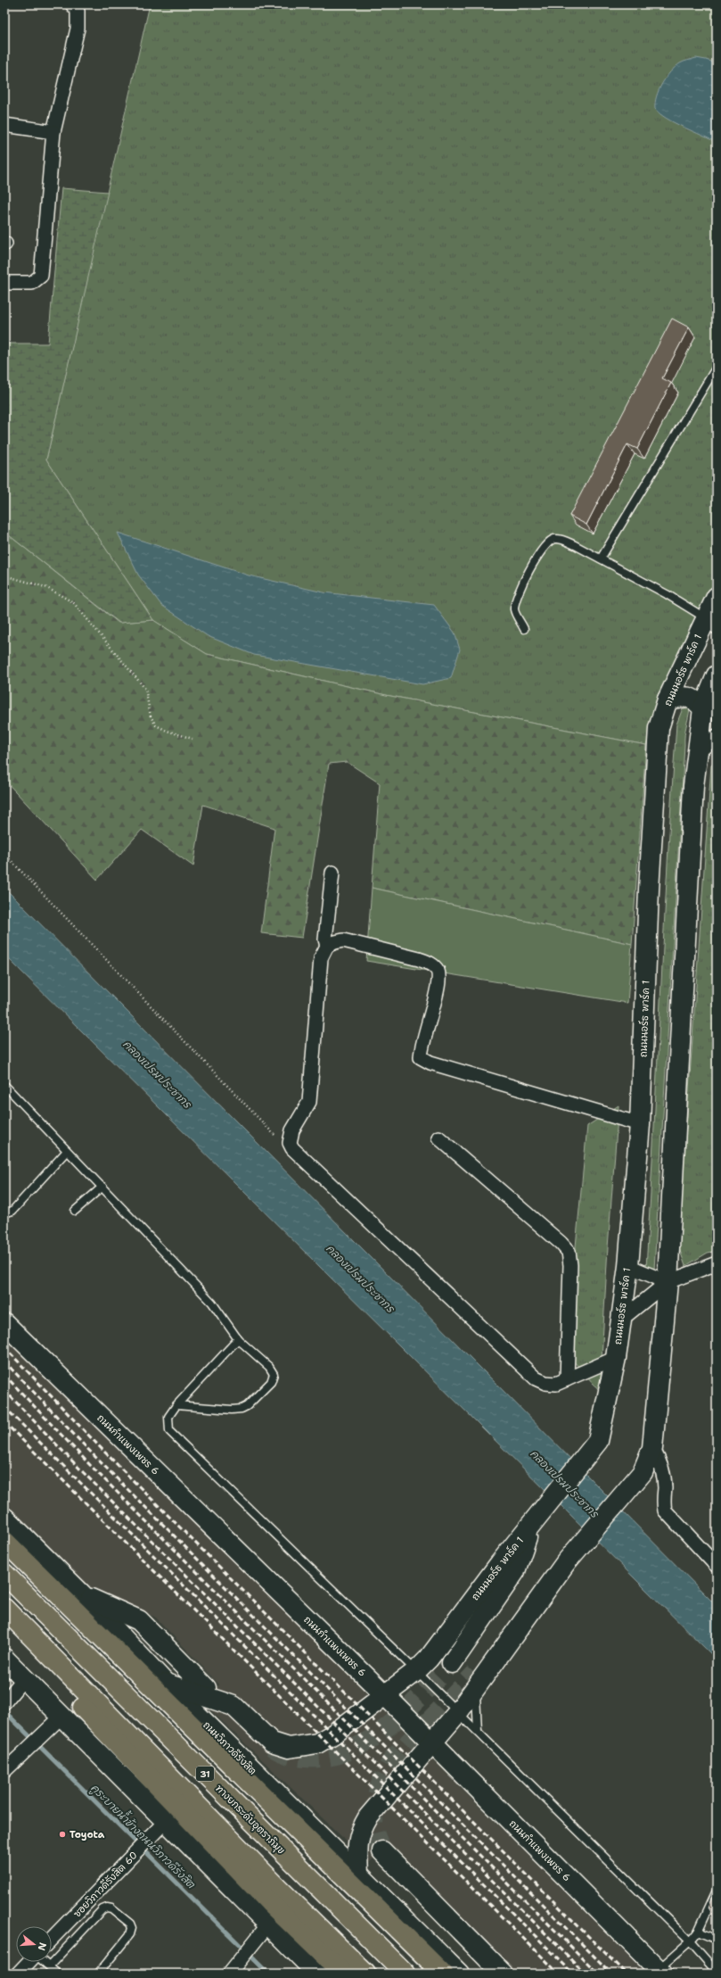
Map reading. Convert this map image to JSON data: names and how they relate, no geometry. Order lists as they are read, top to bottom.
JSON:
{
  "streets": {
    "highway": ["ถนนวิภาวดีรังสิต", "31", "ทางยกระดับอุตราภิมุข"],
    "main road": ["ถนนนอร์ธ พาร์ค 1", "ถนนกำแพงเพชร 6"],
    "street": ["ซอยวิภาวดีรังสิต 60"]
  },
  "crossings": [
    ["ถนนนอร์ธ พาร์ค 1", "ถนนกำแพงเพชร 6"],
    ["ถนนนอร์ธ พาร์ค 1", "ถนนวิภาวดีรังสิต"]
  ],
  "water": ["คลองเปรมประชากร", "คูระบายน้ำข้างถนนวิภาวดีรังสิต"],
  "places": ["Toyota"],
  "north": "right"
}
